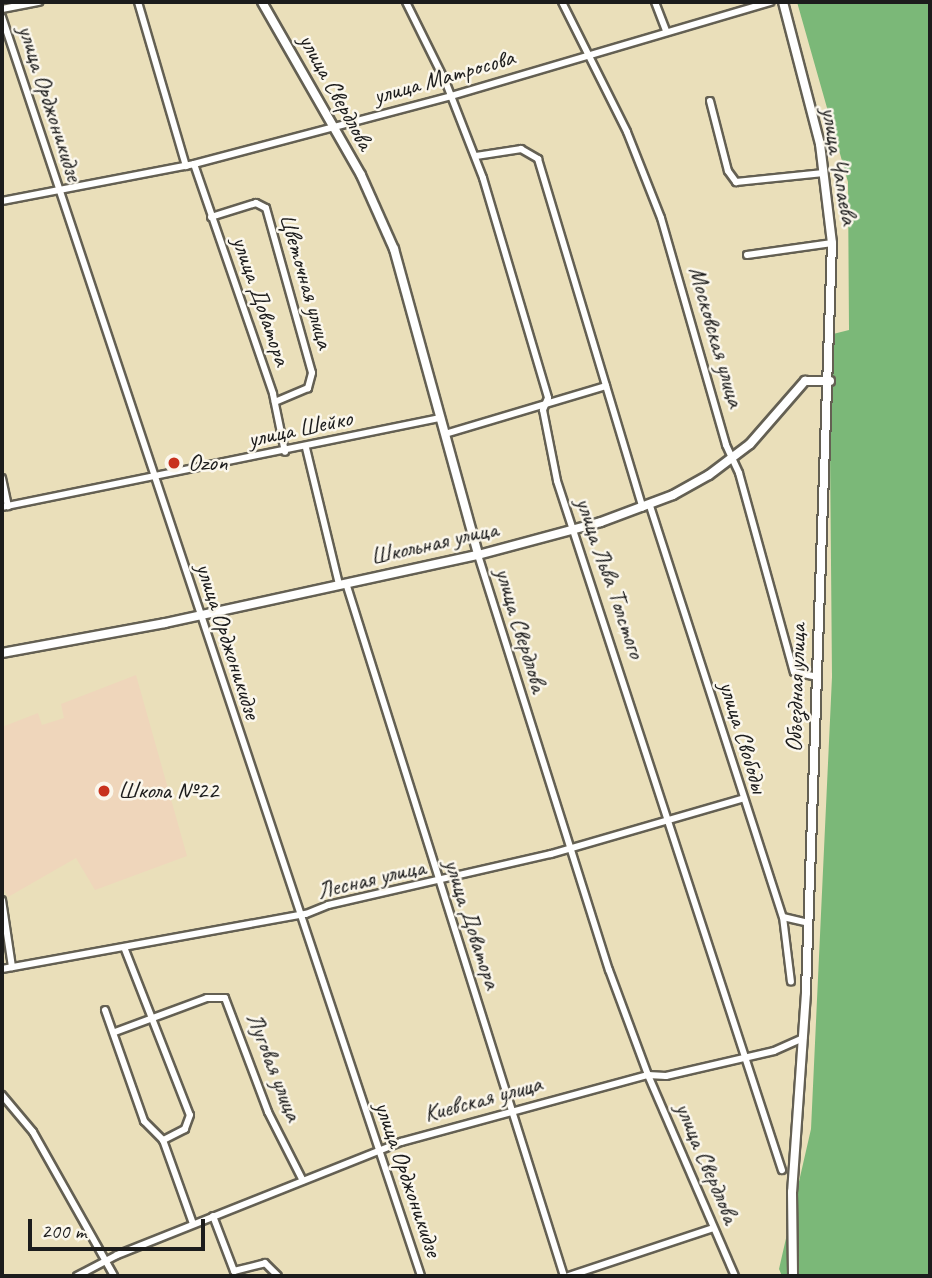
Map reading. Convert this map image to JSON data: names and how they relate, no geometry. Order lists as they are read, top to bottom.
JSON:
{
  "streets": {
    "street": [
      "улица Матросова",
      "улица Свердлова",
      "улица Орджоникидзе",
      "улица Чапаева",
      "Цветочная улица",
      "улица Доватора",
      "Московская улица",
      "улица Шейко",
      "Школьная улица",
      "улица Льва Толстого",
      "Объездная улица",
      "улица Свободы",
      "Лесная улица",
      "Луговая улица",
      "Киевская улица"
    ]
  },
  "crossings": [
    ["улица Матросова", "улица Свердлова"],
    ["улица Матросова", "улица Орджоникидзе"],
    ["улица Матросова", "улица Доватора"],
    ["улица Матросова", "Московская улица"],
    ["улица Матросова", "улица Льва Толстого"],
    ["улица Свердлова", "улица Шейко"],
    ["улица Свердлова", "Школьная улица"],
    ["улица Свердлова", "Лесная улица"],
    ["улица Свердлова", "Киевская улица"],
    ["улица Орджоникидзе", "улица Шейко"],
    ["улица Орджоникидзе", "Школьная улица"],
    ["улица Орджоникидзе", "Лесная улица"],
    ["улица Орджоникидзе", "Киевская улица"],
    ["улица Чапаева", "Объездная улица"],
    ["Цветочная улица", "улица Доватора"],
    ["улица Доватора", "улица Шейко"],
    ["улица Доватора", "Школьная улица"],
    ["улица Доватора", "Лесная улица"],
    ["улица Доватора", "Киевская улица"],
    ["Московская улица", "Школьная улица"],
    ["Московская улица", "Объездная улица"],
    ["Школьная улица", "улица Льва Толстого"],
    ["Школьная улица", "Объездная улица"],
    ["Школьная улица", "улица Свободы"],
    ["улица Льва Толстого", "улица Свободы"],
    ["улица Льва Толстого", "Лесная улица"],
    ["улица Льва Толстого", "Киевская улица"],
    ["Объездная улица", "Киевская улица"],
    ["улица Свободы", "Лесная улица"],
    ["Луговая улица", "Киевская улица"]
  ],
  "places": ["Ozon", "Школа №22"],
  "scale_bar": "200 m"
}
